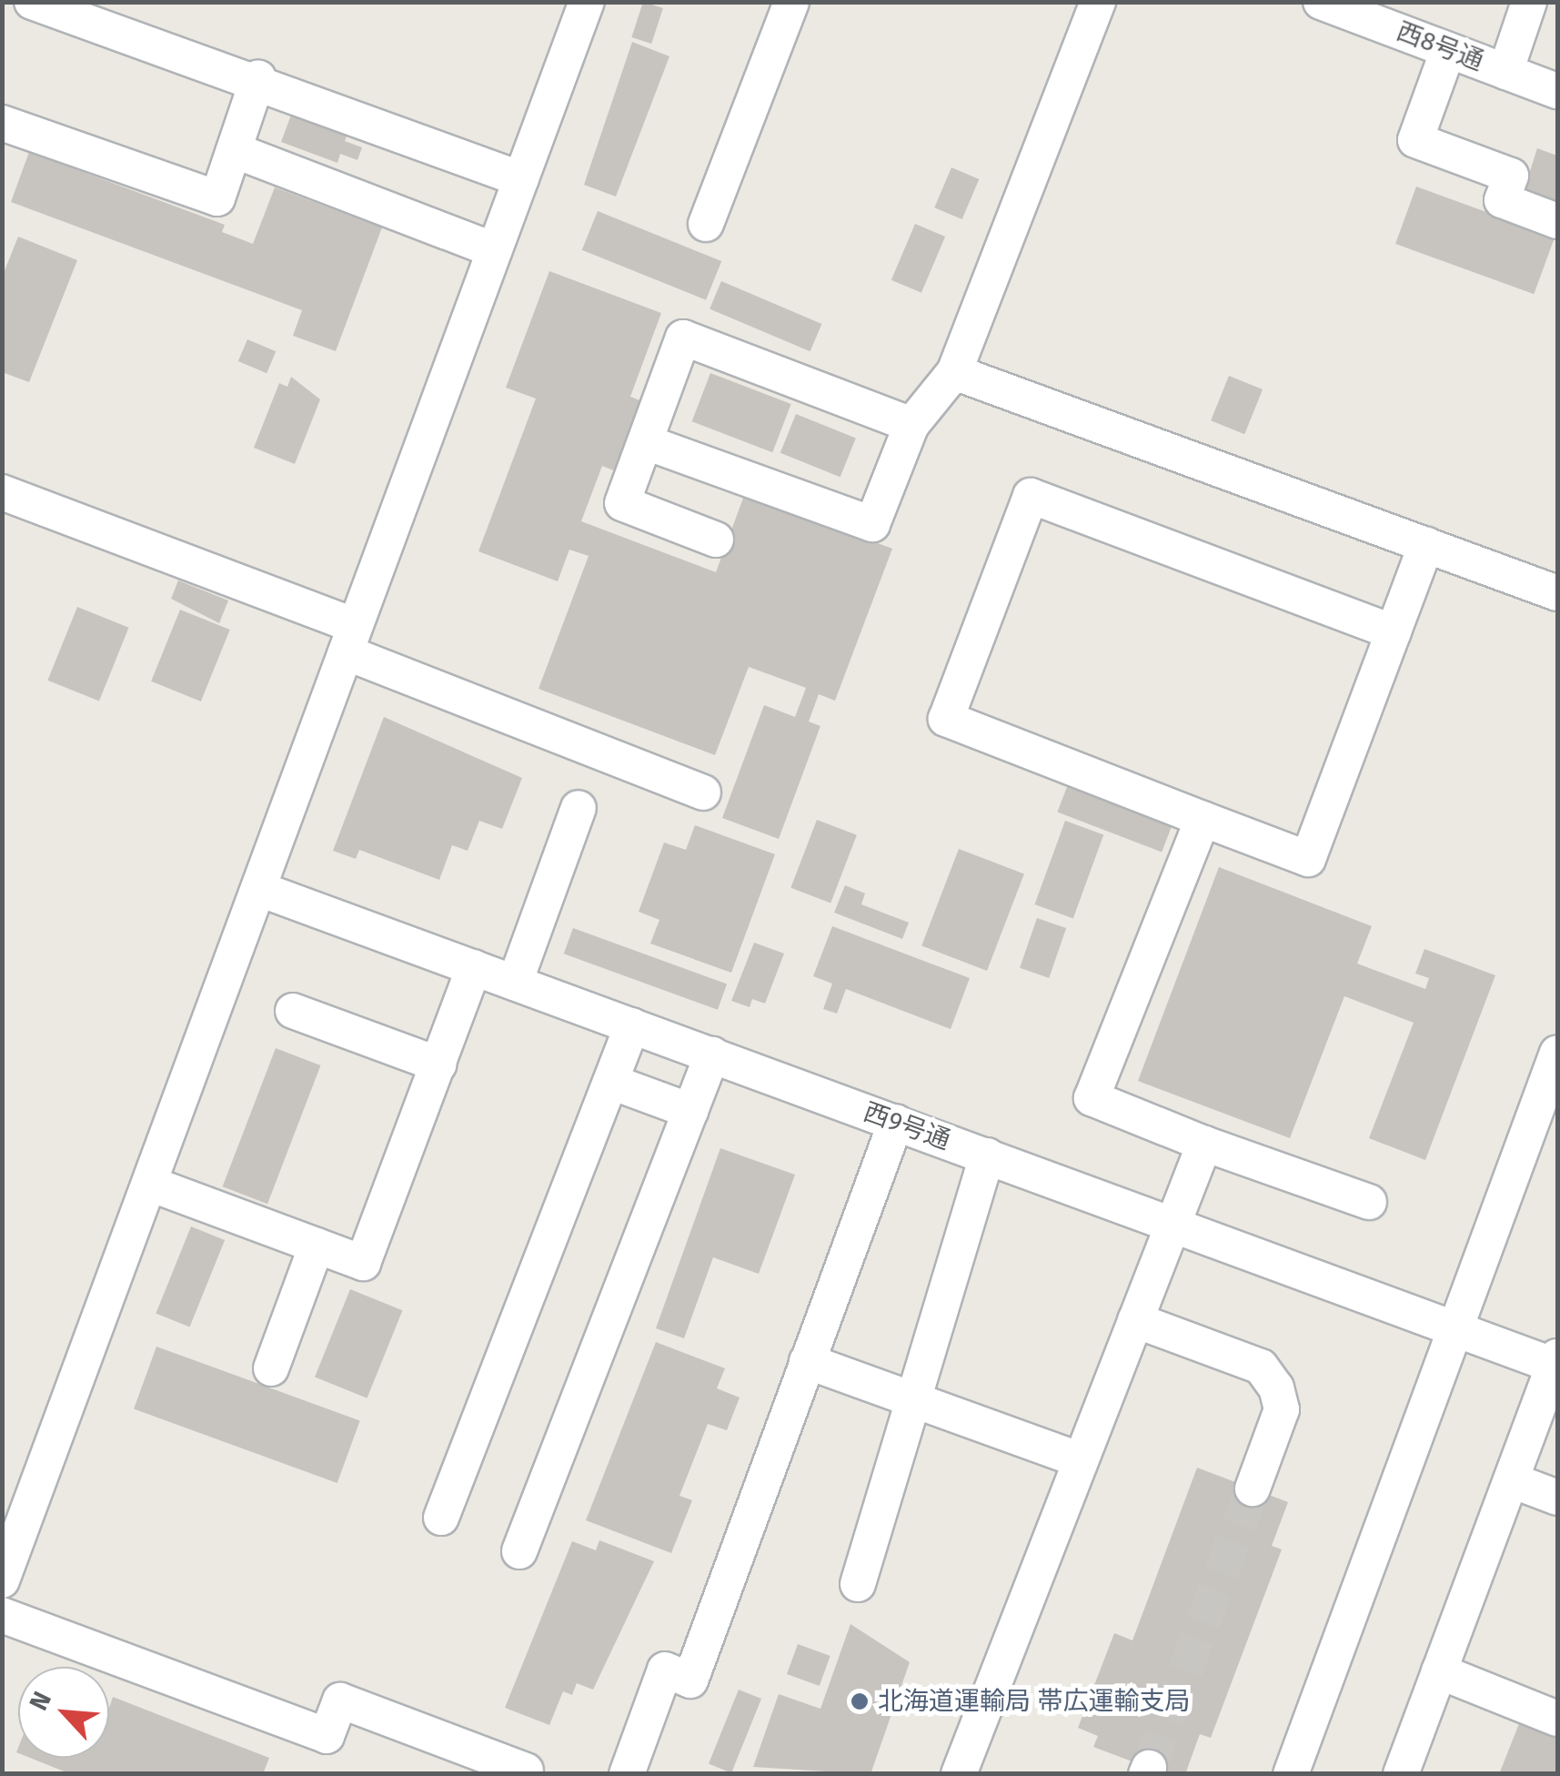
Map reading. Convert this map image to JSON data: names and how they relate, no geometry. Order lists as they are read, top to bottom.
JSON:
{
  "streets": {
    "street": ["西8号通", "西9号通"]
  },
  "places": ["北海道運輸局 帯広運輸支局"],
  "north": "top left"
}
